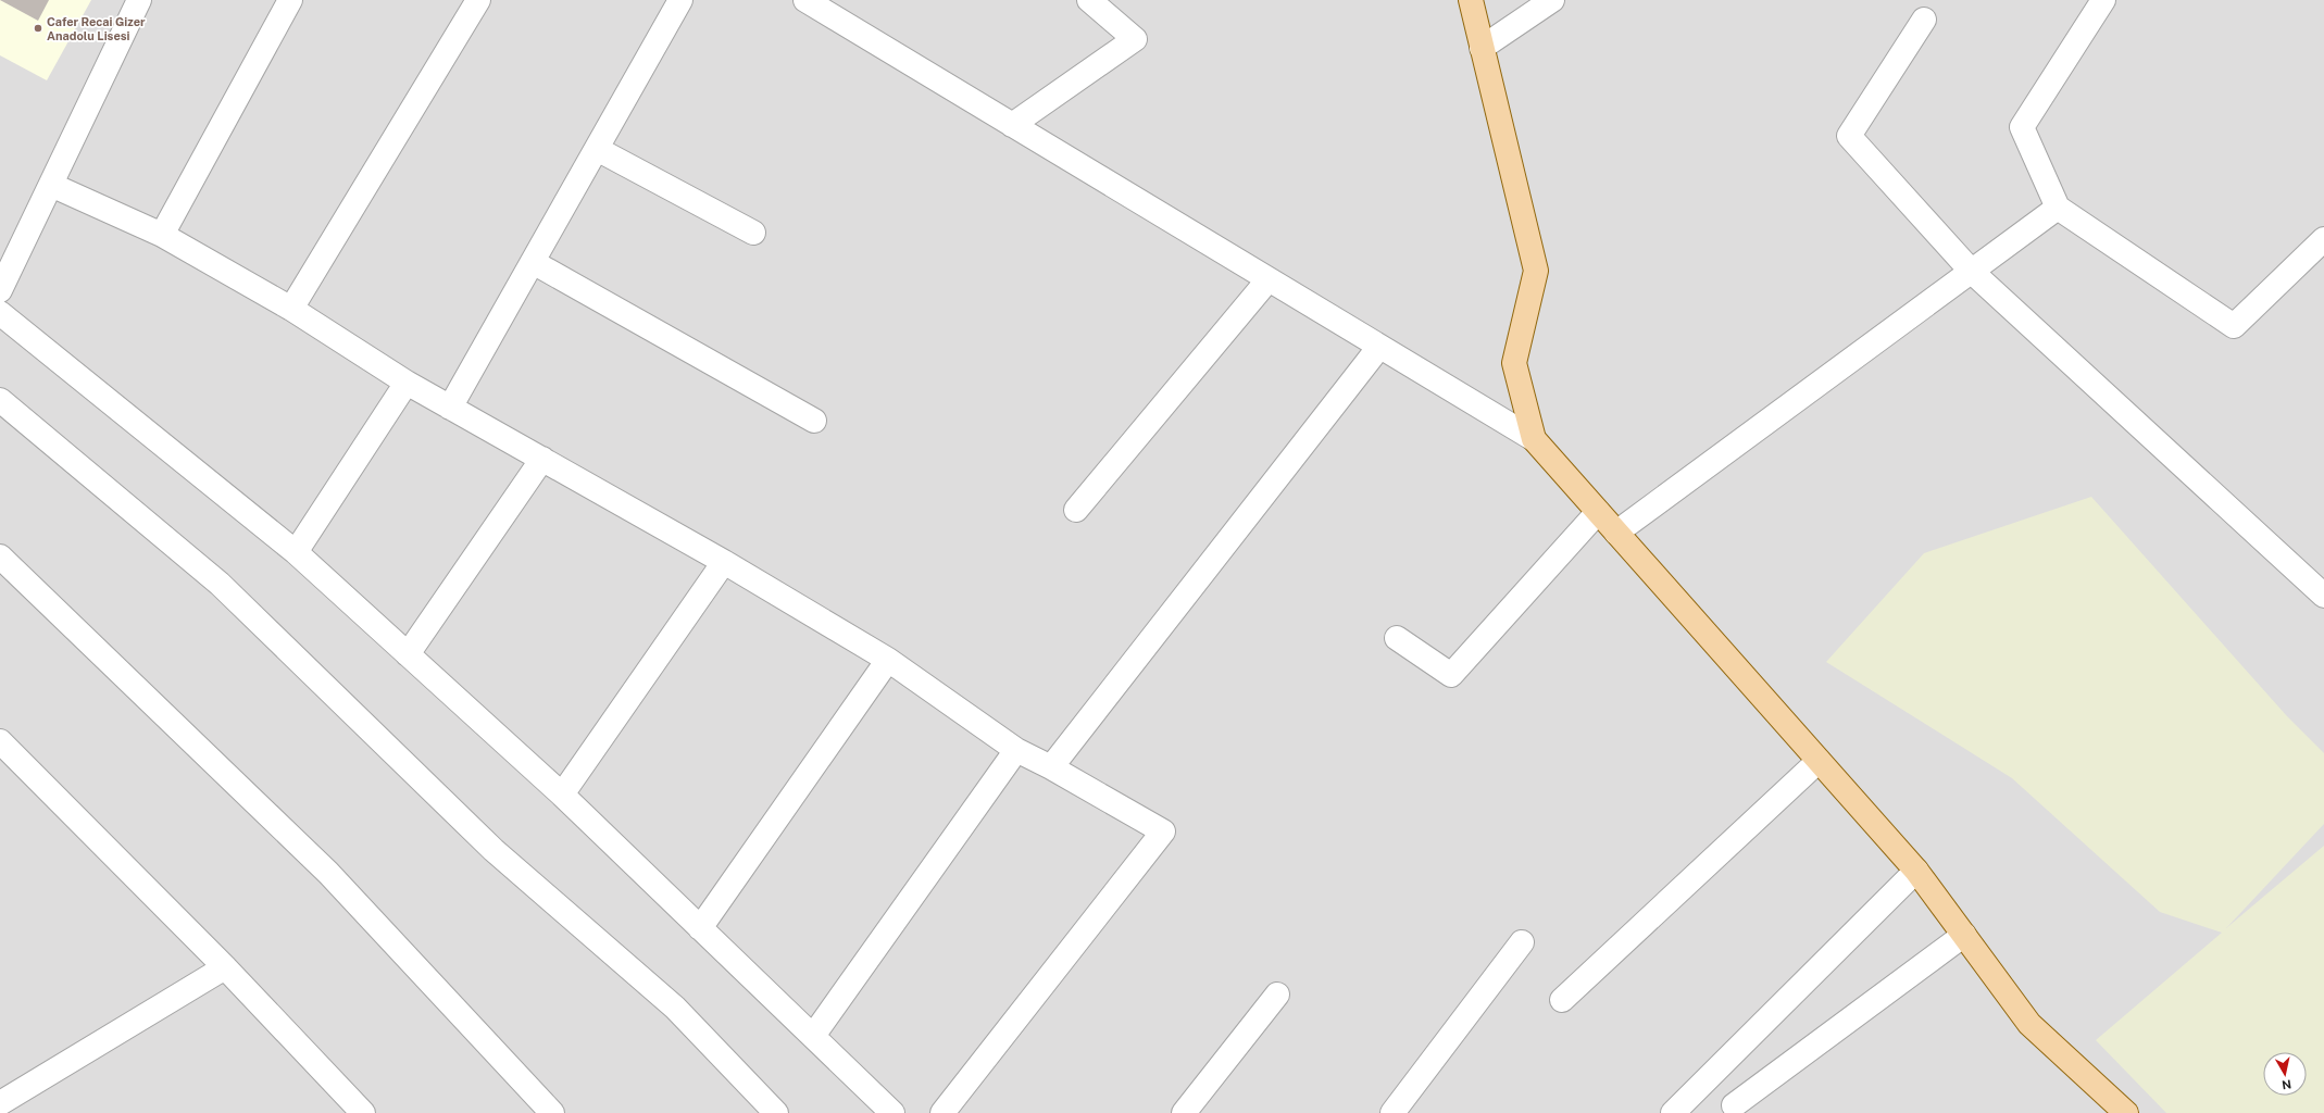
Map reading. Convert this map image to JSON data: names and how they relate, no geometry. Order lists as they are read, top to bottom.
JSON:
{
  "places": ["Cafer Recai Gizer Anadolu Lisesi"],
  "north": "bottom"
}
